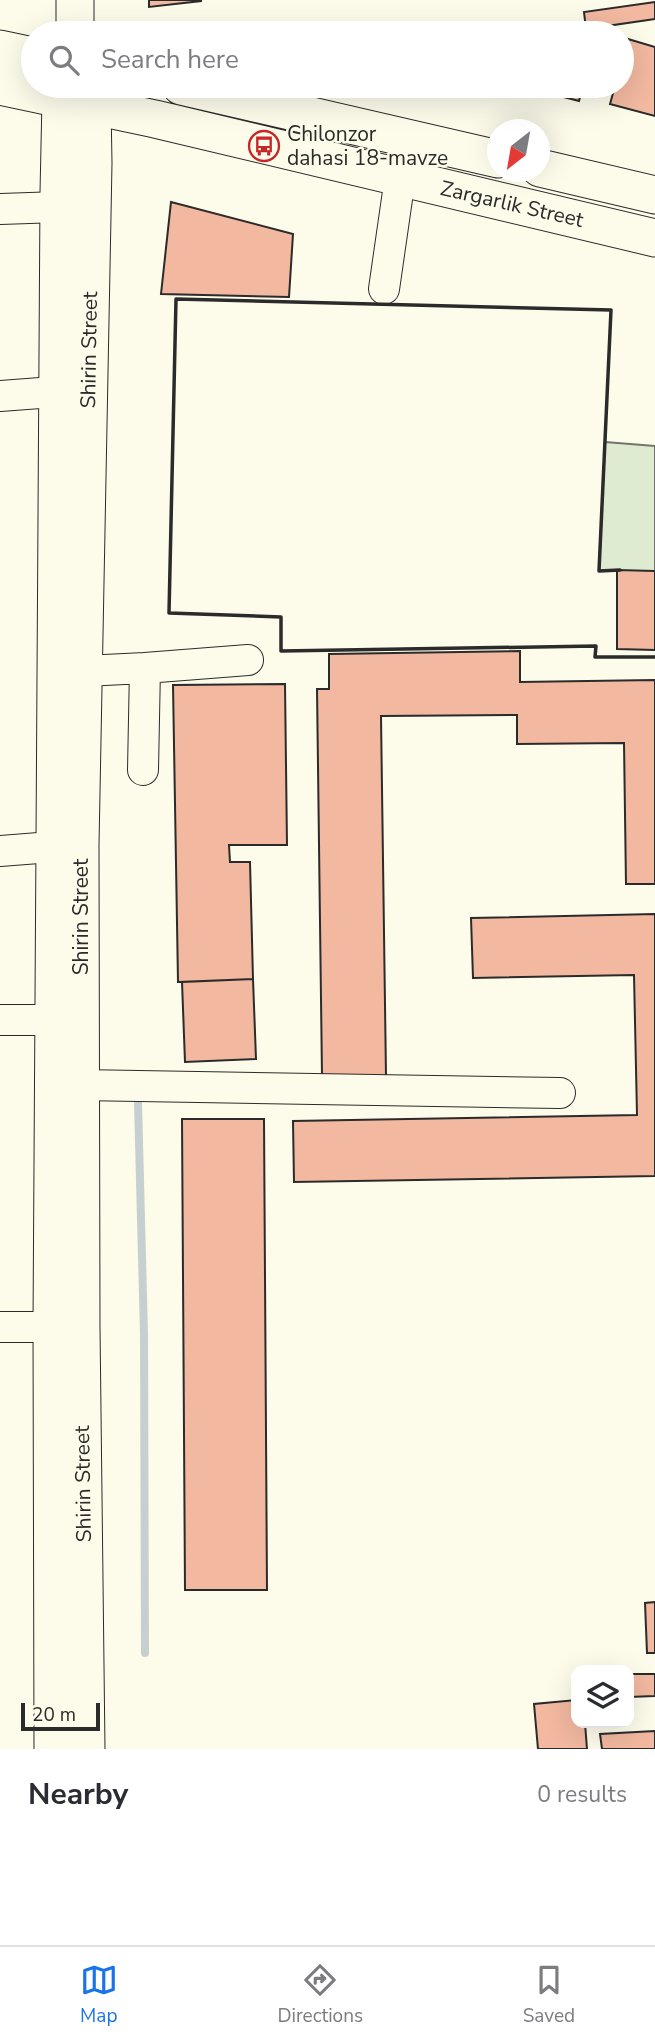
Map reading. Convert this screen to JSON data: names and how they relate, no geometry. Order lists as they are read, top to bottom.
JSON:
{
  "streets": {
    "main road": ["Zargarlik Street", "Shirin Street"]
  },
  "places": {
    "bus stop": ["Chilonzor dahasi 18-mavze"]
  },
  "scale_bar": "20 m",
  "north": "bottom left",
  "page": {
    "search": "Search here",
    "scale": "20 m",
    "heading": ["Nearby", "0 results"],
    "nav": ["Map", "Directions", "Saved"]
  }
}
